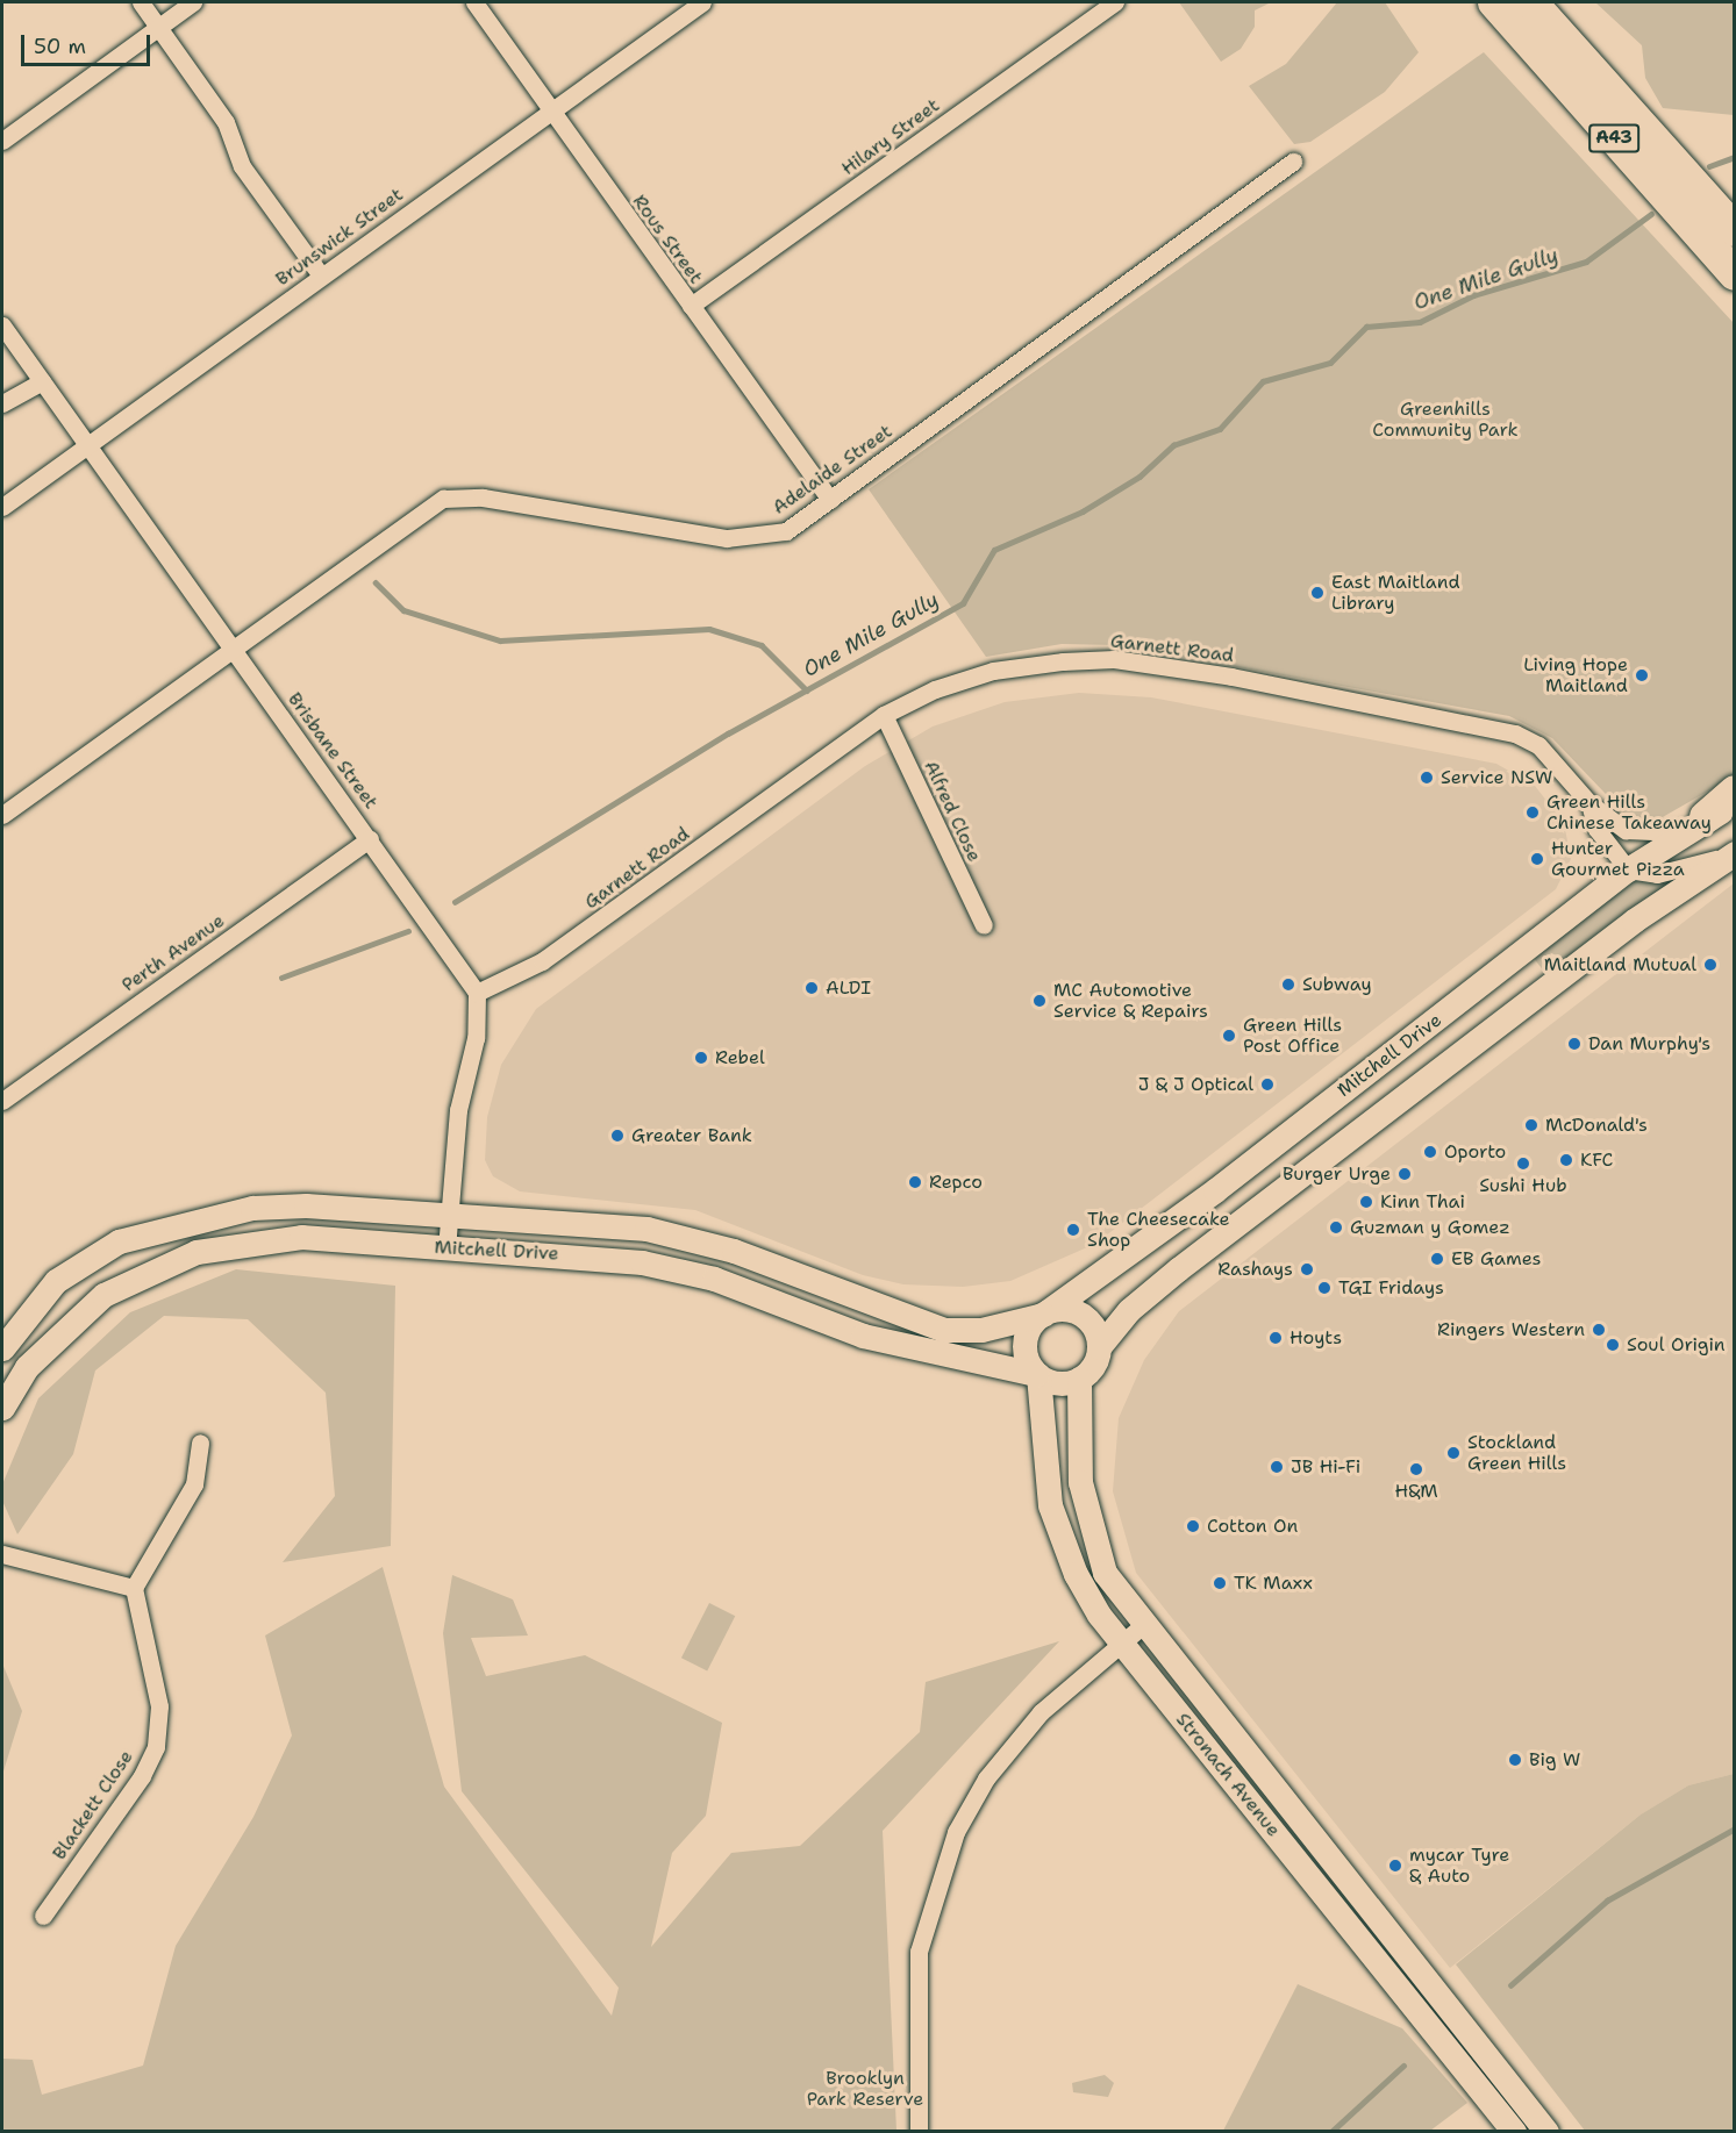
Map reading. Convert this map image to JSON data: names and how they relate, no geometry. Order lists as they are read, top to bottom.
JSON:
{
  "streets": {
    "highway": ["A43"],
    "main road": ["Mitchell Drive", "Stronach Avenue"],
    "street": [
      "Hilary Street",
      "Brunswick Street",
      "Rous Street",
      "Adelaide Street",
      "Garnett Road",
      "Brisbane Street",
      "Alfred Close",
      "Perth Avenue",
      "Blackett Close"
    ]
  },
  "crossings": [
    ["Hilary Street", "Rous Street"],
    ["Brunswick Street", "Rous Street"],
    ["Brunswick Street", "Brisbane Street"],
    ["Rous Street", "Adelaide Street"],
    ["Adelaide Street", "Brisbane Street"],
    ["Garnett Road", "Brisbane Street"],
    ["Garnett Road", "Alfred Close"],
    ["Garnett Road", "Mitchell Drive"],
    ["Brisbane Street", "Perth Avenue"],
    ["Mitchell Drive", "Stronach Avenue"]
  ],
  "water": ["One Mile Gully"],
  "parks": ["Greenhills Community Park", "Brooklyn Park Reserve"],
  "places": [
    "East Maitland Library",
    "Living Hope Maitland",
    "Service NSW",
    "Green Hills Chinese Takeaway",
    "Hunter Gourmet Pizza",
    "Maitland Mutual",
    "Subway",
    "ALDI",
    "MC Automotive Service & Repairs",
    "Green Hills Post Office",
    "Dan Murphy's",
    "Rebel",
    "J & J Optical",
    "McDonald's",
    "Greater Bank",
    "Oporto",
    "KFC",
    "Sushi Hub",
    "Burger Urge",
    "Repco",
    "Kinn Thai",
    "Guzman y Gomez",
    "The Cheesecake Shop",
    "EB Games",
    "Rashays",
    "TGI Fridays",
    "Ringers Western",
    "Hoyts",
    "Soul Origin",
    "Stockland Green Hills",
    "JB Hi-Fi",
    "H&M",
    "Cotton On",
    "TK Maxx",
    "Big W",
    "mycar Tyre & Auto"
  ],
  "scale_bar": "50 m"
}
